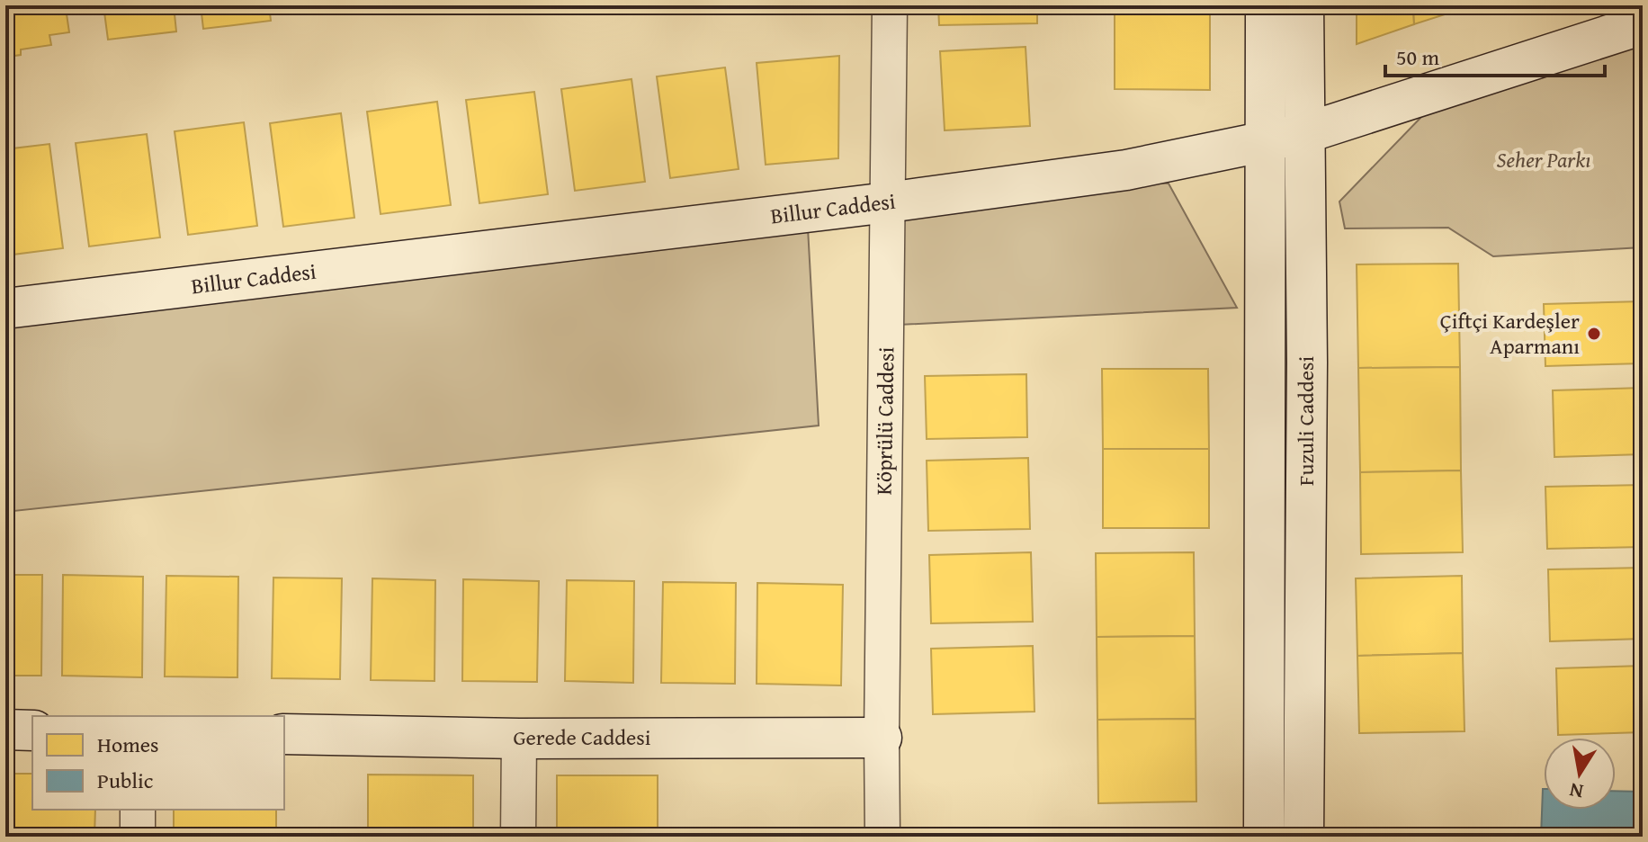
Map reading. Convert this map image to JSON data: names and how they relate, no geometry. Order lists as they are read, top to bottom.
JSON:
{
  "streets": {
    "street": [
      "Billur Caddesi",
      "Köprülü Caddesi",
      "Fuzuli Caddesi",
      "Gerede Caddesi"
    ]
  },
  "crossings": [
    ["Billur Caddesi", "Köprülü Caddesi"],
    ["Billur Caddesi", "Fuzuli Caddesi"],
    ["Köprülü Caddesi", "Gerede Caddesi"]
  ],
  "parks": ["Seher Parkı"],
  "places": ["Çiftçi Kardeşler Aparmanı"],
  "legend": ["Homes", "Public"],
  "scale_bar": "50 m",
  "north": "bottom"
}
